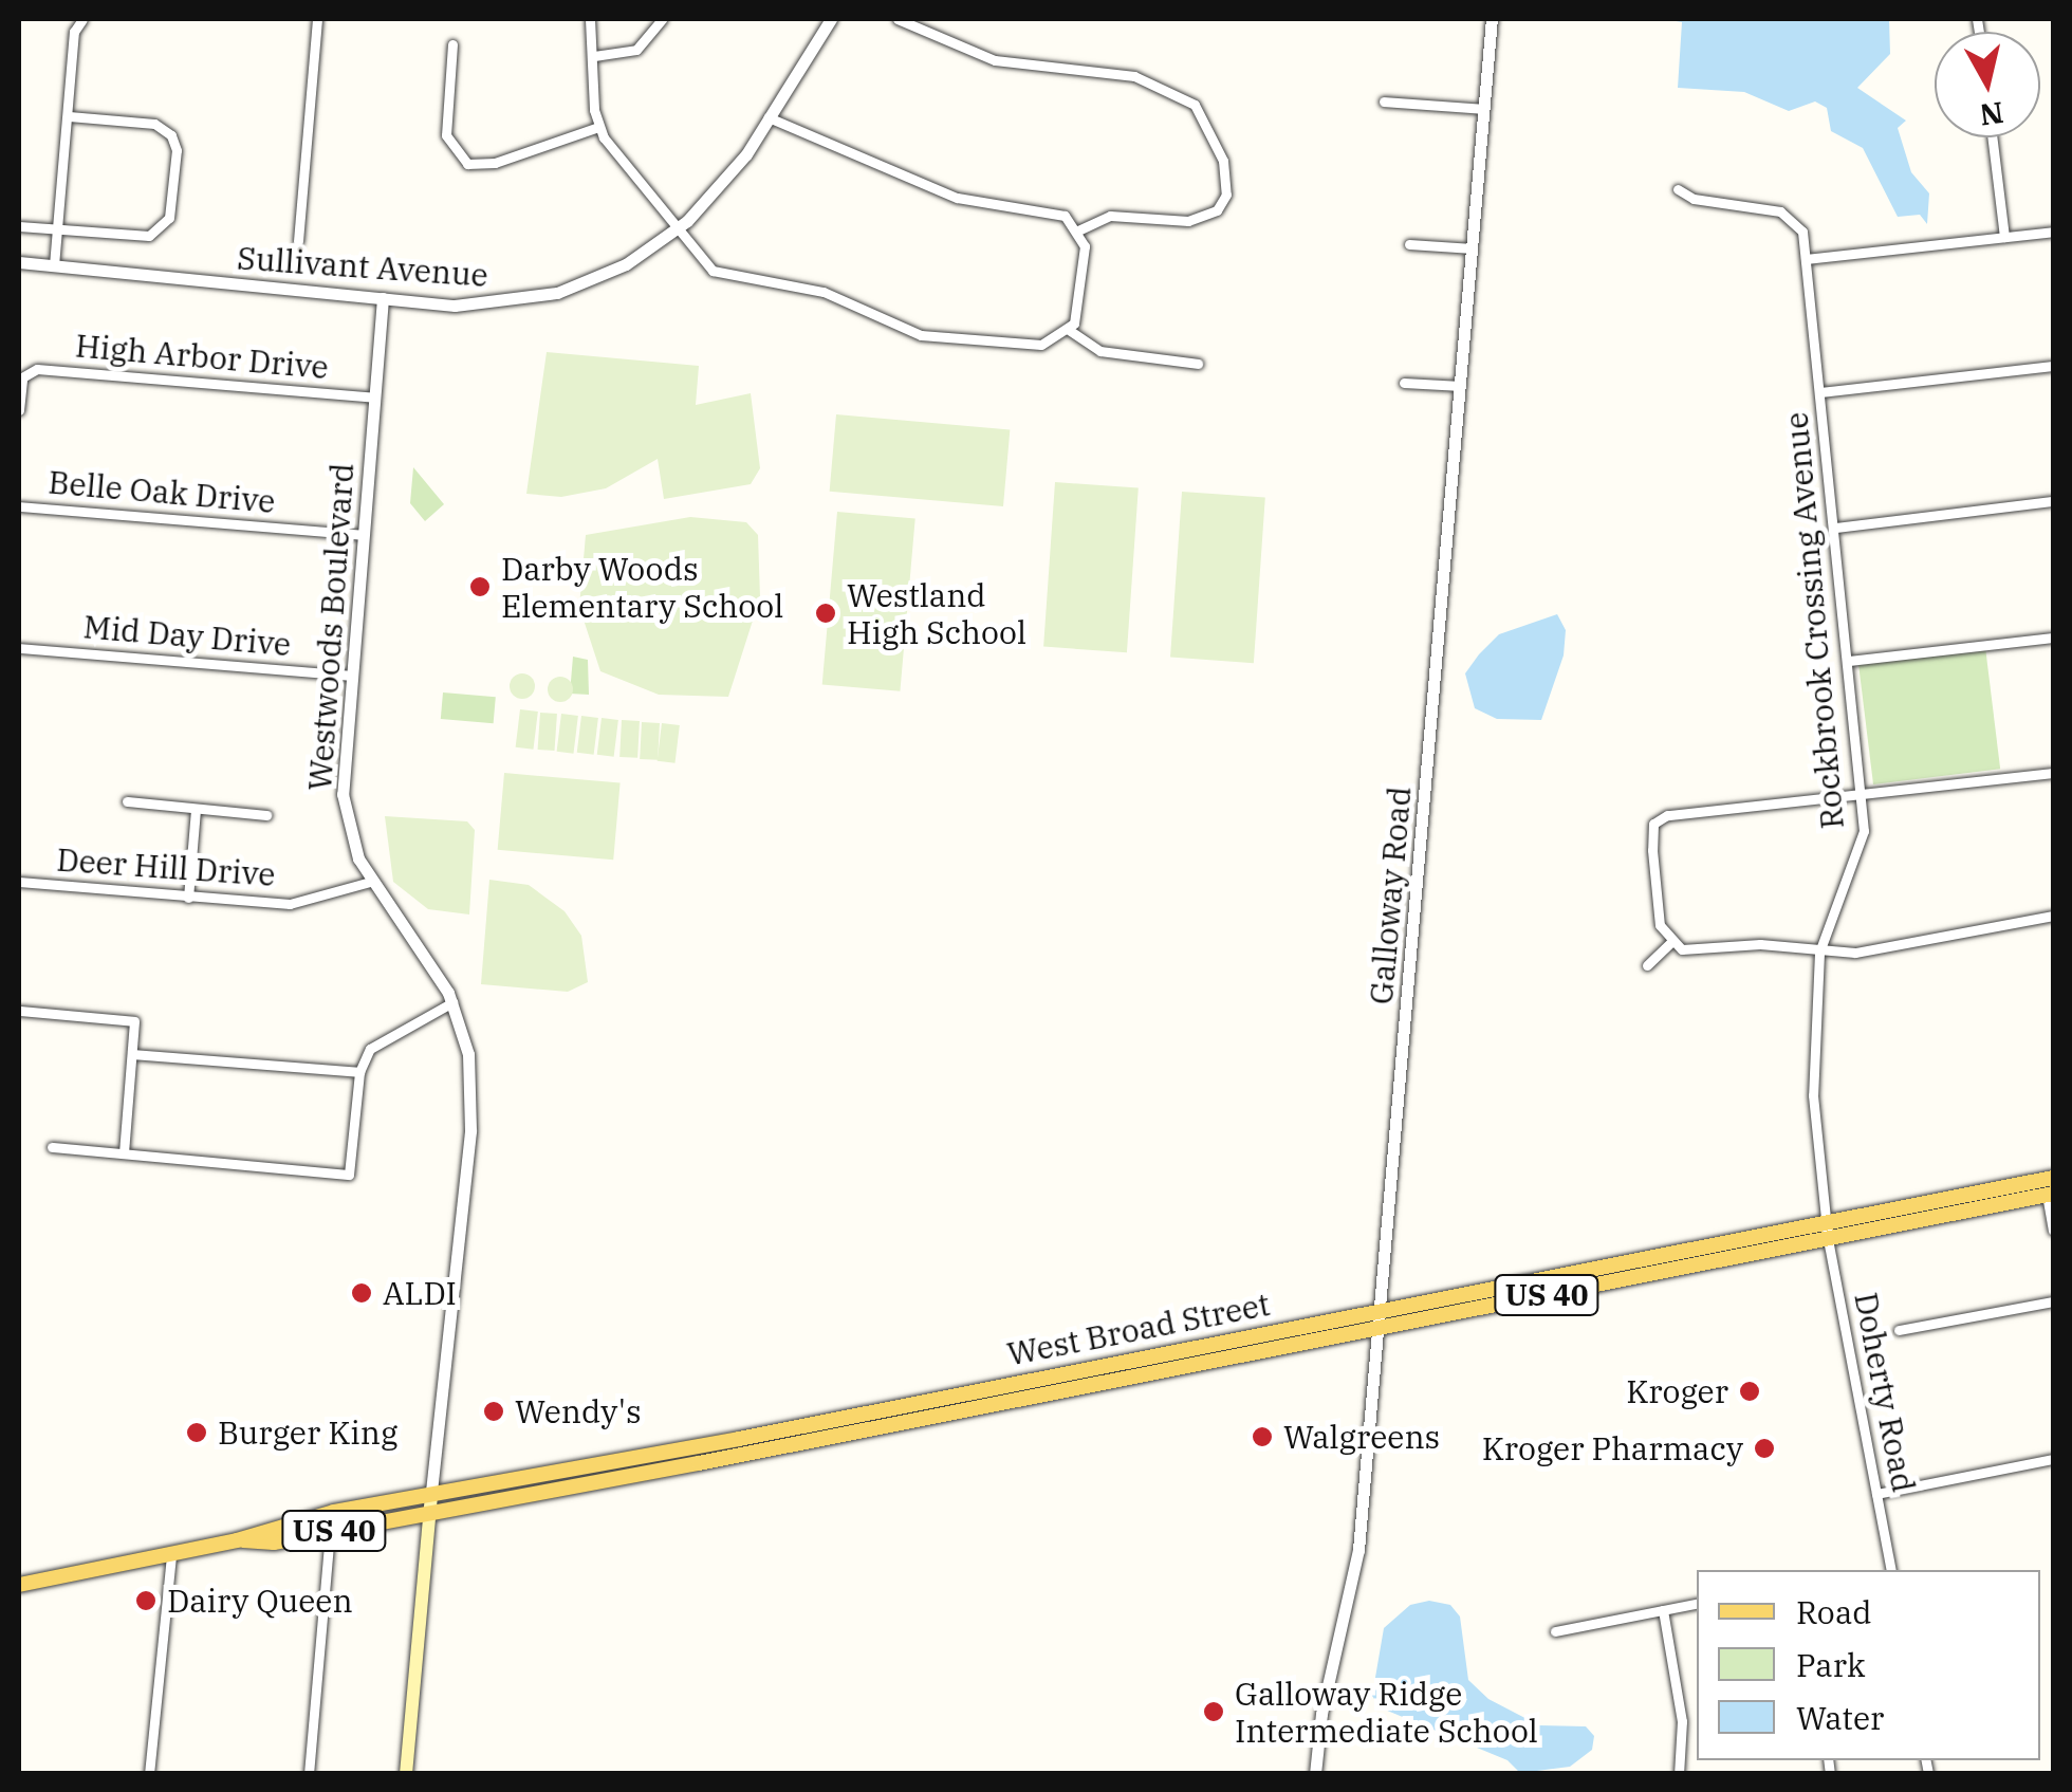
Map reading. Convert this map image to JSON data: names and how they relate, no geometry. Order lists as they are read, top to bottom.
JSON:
{
  "streets": {
    "main road": ["US 40", "West Broad Street"],
    "street": [
      "Sullivant Avenue",
      "High Arbor Drive",
      "Belle Oak Drive",
      "Rockbrook Crossing Avenue",
      "Westwoods Boulevard",
      "Mid Day Drive",
      "Deer Hill Drive",
      "Galloway Road",
      "Doherty Road"
    ]
  },
  "crossings": [
    ["Sullivant Avenue", "Westwoods Boulevard"],
    ["High Arbor Drive", "Westwoods Boulevard"],
    ["Belle Oak Drive", "Westwoods Boulevard"],
    ["Rockbrook Crossing Avenue", "West Broad Street"],
    ["Rockbrook Crossing Avenue", "Doherty Road"],
    ["Westwoods Boulevard", "Mid Day Drive"],
    ["Westwoods Boulevard", "Deer Hill Drive"],
    ["Westwoods Boulevard", "West Broad Street"],
    ["Galloway Road", "West Broad Street"],
    ["West Broad Street", "Doherty Road"]
  ],
  "places": [
    "Darby Woods Elementary School",
    "Westland High School",
    "ALDI",
    "Kroger",
    "Wendy's",
    "Burger King",
    "Walgreens",
    "Kroger Pharmacy",
    "Dairy Queen",
    "Galloway Ridge Intermediate School"
  ],
  "legend": ["Road", "Park", "Water"],
  "north": "bottom"
}
